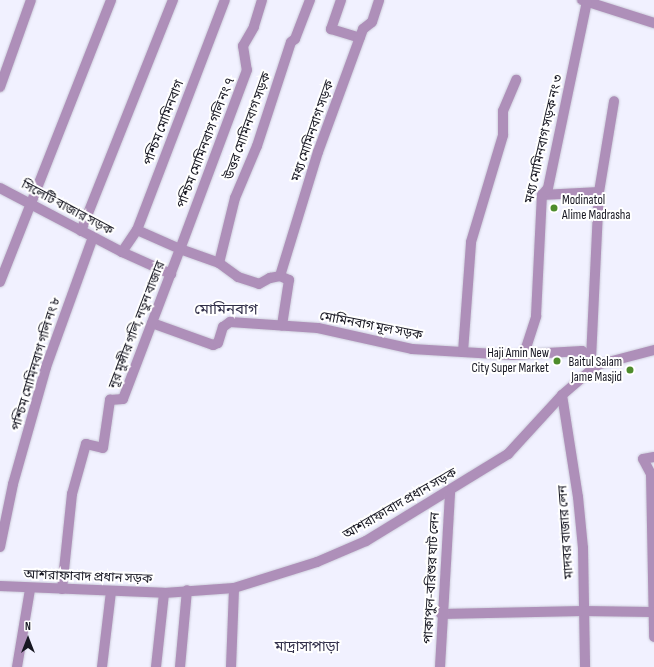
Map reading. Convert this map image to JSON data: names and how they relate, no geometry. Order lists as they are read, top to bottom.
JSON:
{
  "streets": {
    "street": [
      "পশ্চিম মোমিনবাগ",
      "উত্তর মোমিনবাগ সড়ক",
      "মধ্য মোমিনবাগ সড়ক",
      "মধ্য মোমিনবাগ সড়ক নং ৩",
      "পশ্চিম মোমিনবাগ গলি নং ৭",
      "সিলেটি বাজার সড়ক",
      "নূর মুন্সীর গলি, নতুন বাজার",
      "মোমিনবাগ মূল সড়ক",
      "পশ্চিম মোমিনবাগ গলি নং ৮",
      "আশরাফাবাদ প্রধান সড়ক",
      "মাদবর বাজার লেন",
      "পাকাপুল-বরিশুর ঘাট লেন"
    ]
  },
  "crossings": [
    ["পশ্চিম মোমিনবাগ", "সিলেটি বাজার সড়ক"],
    ["পশ্চিম মোমিনবাগ", "নূর মুন্সীর গলি, নতুন বাজার"],
    ["মধ্য মোমিনবাগ সড়ক নং ৩", "মোমিনবাগ মূল সড়ক"],
    ["পশ্চিম মোমিনবাগ গলি নং ৭", "নূর মুন্সীর গলি, নতুন বাজার"],
    ["সিলেটি বাজার সড়ক", "পশ্চিম মোমিনবাগ গলি নং ৮"],
    ["নূর মুন্সীর গলি, নতুন বাজার", "মোমিনবাগ মূল সড়ক"],
    ["নূর মুন্সীর গলি, নতুন বাজার", "আশরাফাবাদ প্রধান সড়ক"],
    ["মোমিনবাগ মূল সড়ক", "আশরাফাবাদ প্রধান সড়ক"],
    ["আশরাফাবাদ প্রধান সড়ক", "মাদবর বাজার লেন"],
    ["আশরাফাবাদ প্রধান সড়ক", "পাকাপুল-বরিশুর ঘাট লেন"]
  ],
  "districts": ["মোমিনবাগ", "মাদ্রাসাপাড়া"],
  "places": ["Modinatol Alime Madrasha", "Haji Amin New City Super Market", "Baitul Salam Jame Masjid"],
  "north": "top"
}
